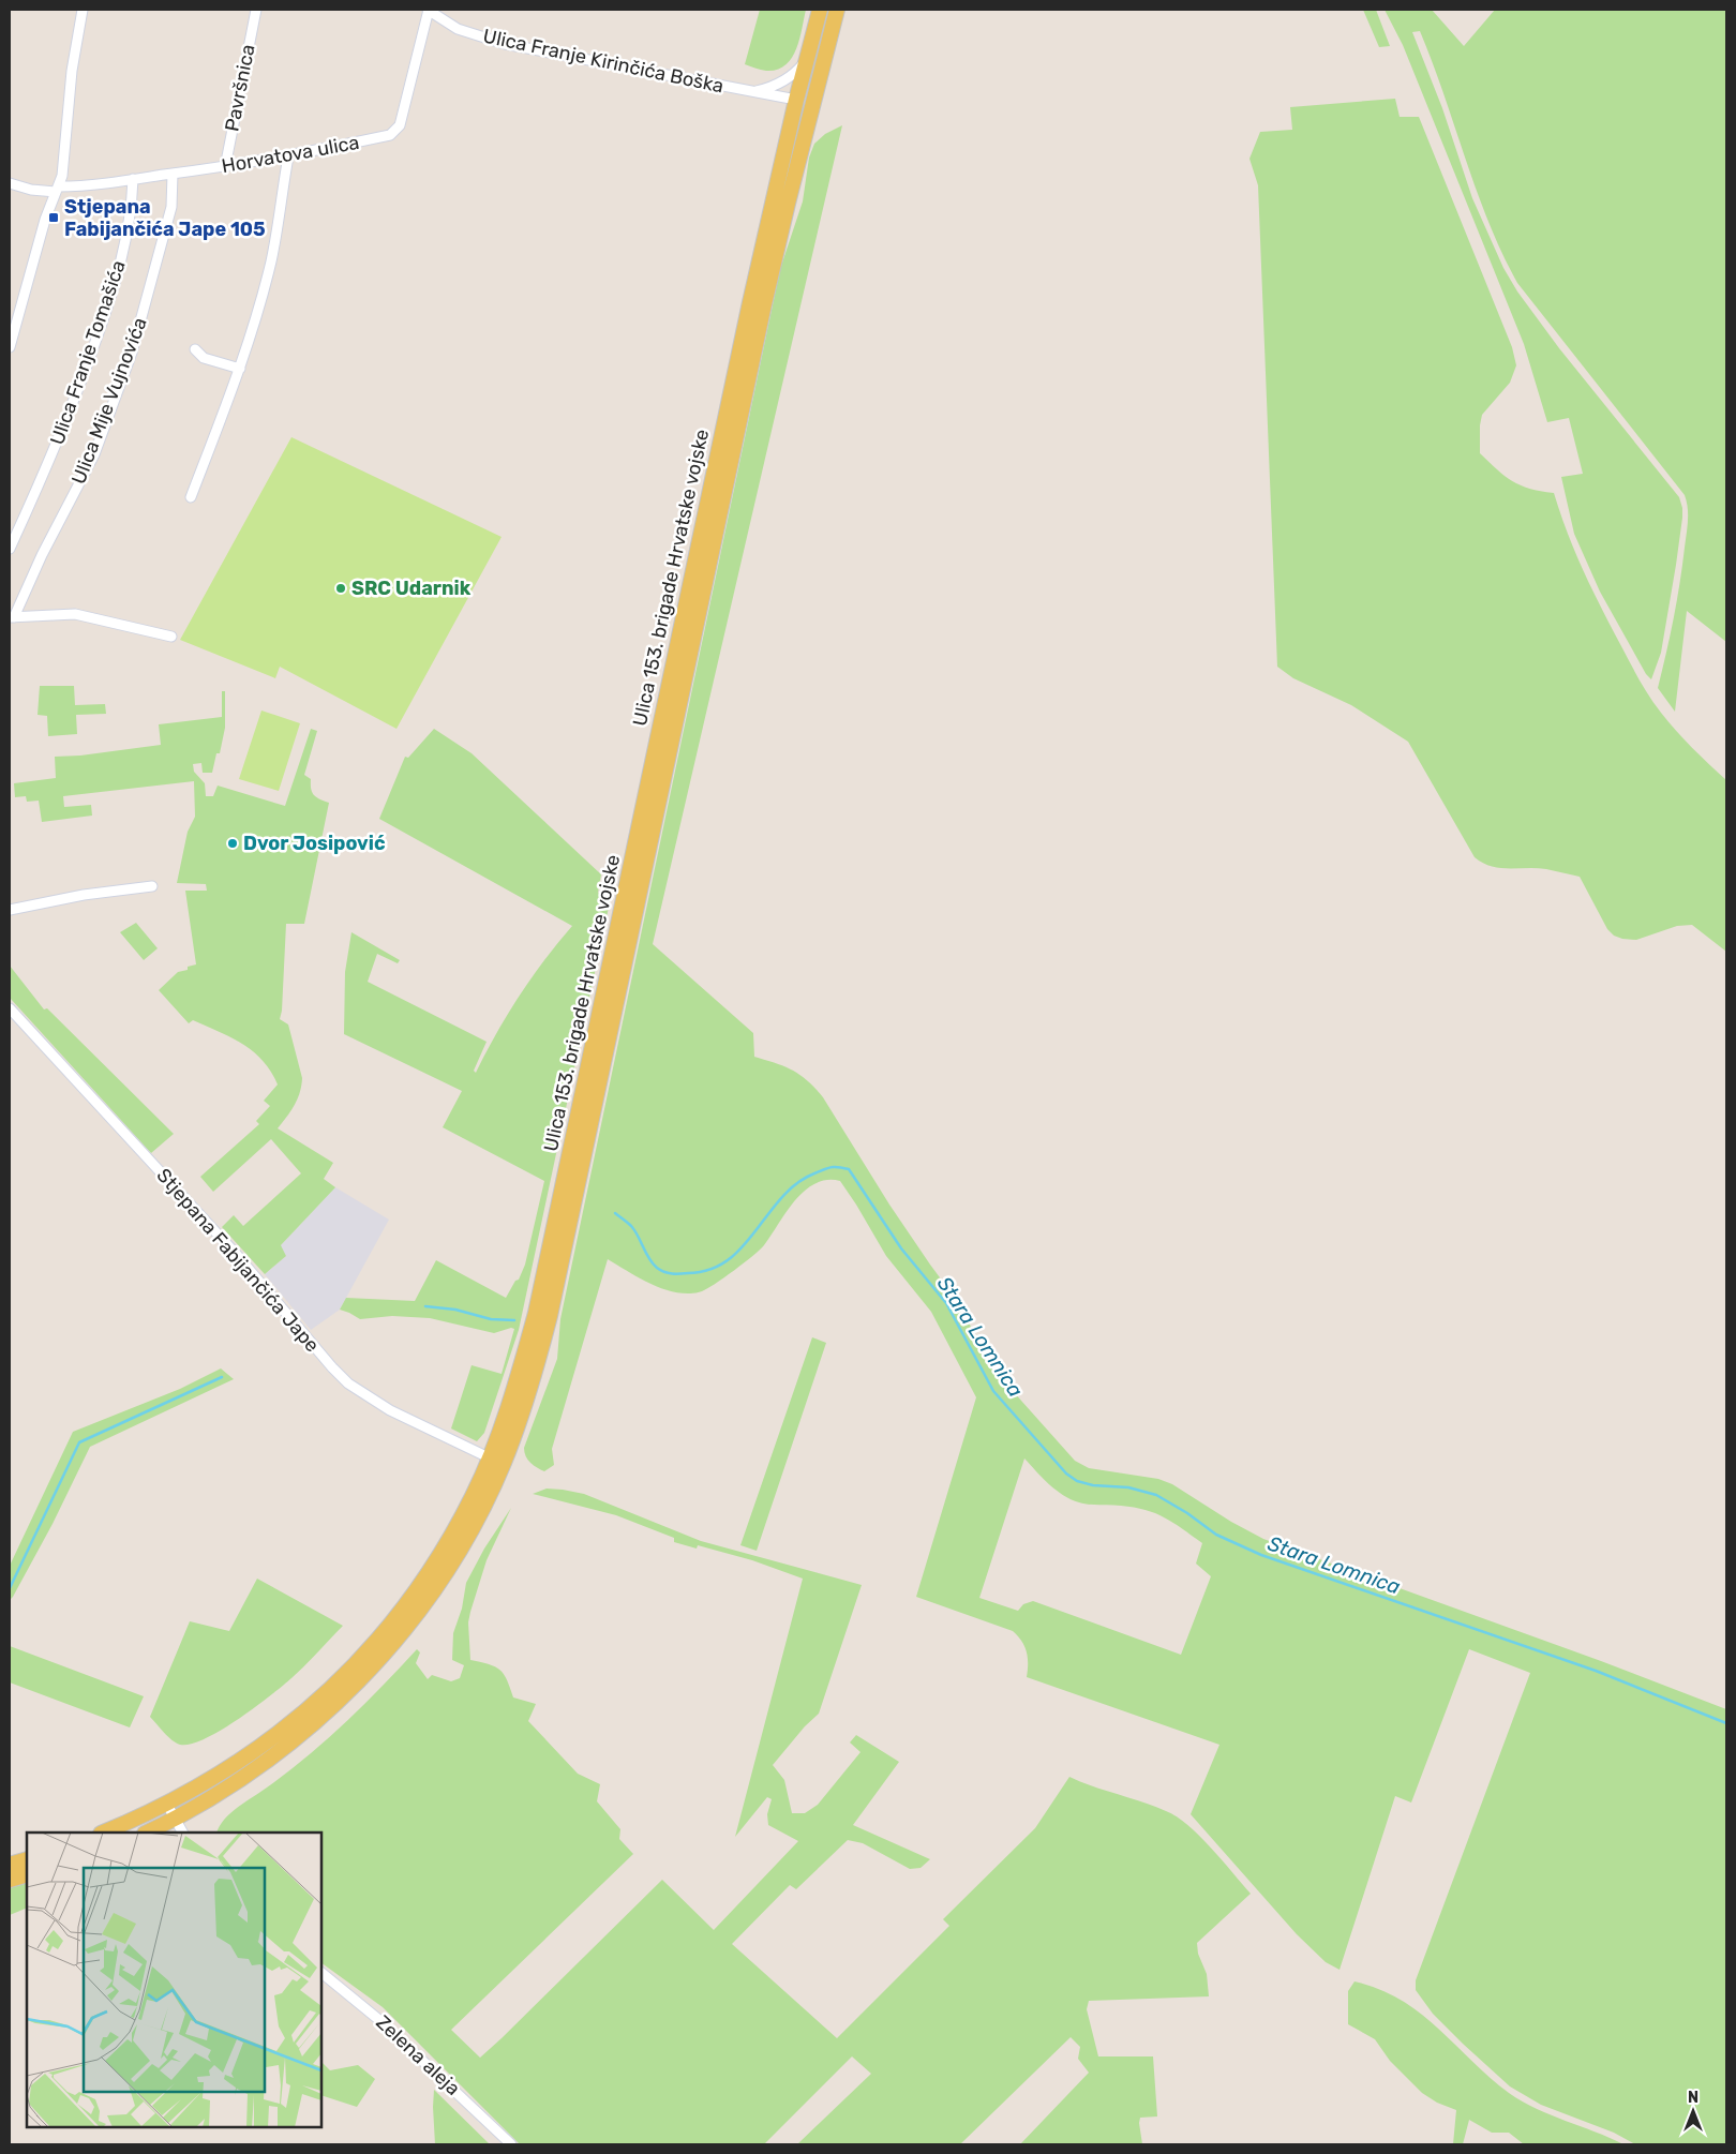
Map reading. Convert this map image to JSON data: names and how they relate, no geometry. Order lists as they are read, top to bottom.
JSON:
{
  "streets": {
    "main road": ["Ulica 153. brigade Hrvatske vojske"],
    "street": [
      "Ulica Franje Kirinčića Boška",
      "Pavršnica",
      "Horvatova ulica",
      "Ulica Franje Tomašića",
      "Ulica Mije Vujnovića",
      "Stjepana Fabijančića Jape",
      "Zelena aleja"
    ]
  },
  "crossings": [
    ["Ulica Franje Kirinčića Boška", "Horvatova ulica"],
    ["Ulica Franje Kirinčića Boška", "Ulica 153. brigade Hrvatske vojske"],
    ["Pavršnica", "Horvatova ulica"],
    ["Horvatova ulica", "Ulica Franje Tomašića"],
    ["Horvatova ulica", "Ulica Mije Vujnovića"],
    ["Ulica 153. brigade Hrvatske vojske", "Stjepana Fabijančića Jape"]
  ],
  "water": ["Stara Lomnica"],
  "places": {
    "transit": ["Stjepana Fabijančića Jape 105"],
    "other": ["SRC Udarnik", "Dvor Josipović"]
  },
  "north": "top"
}
